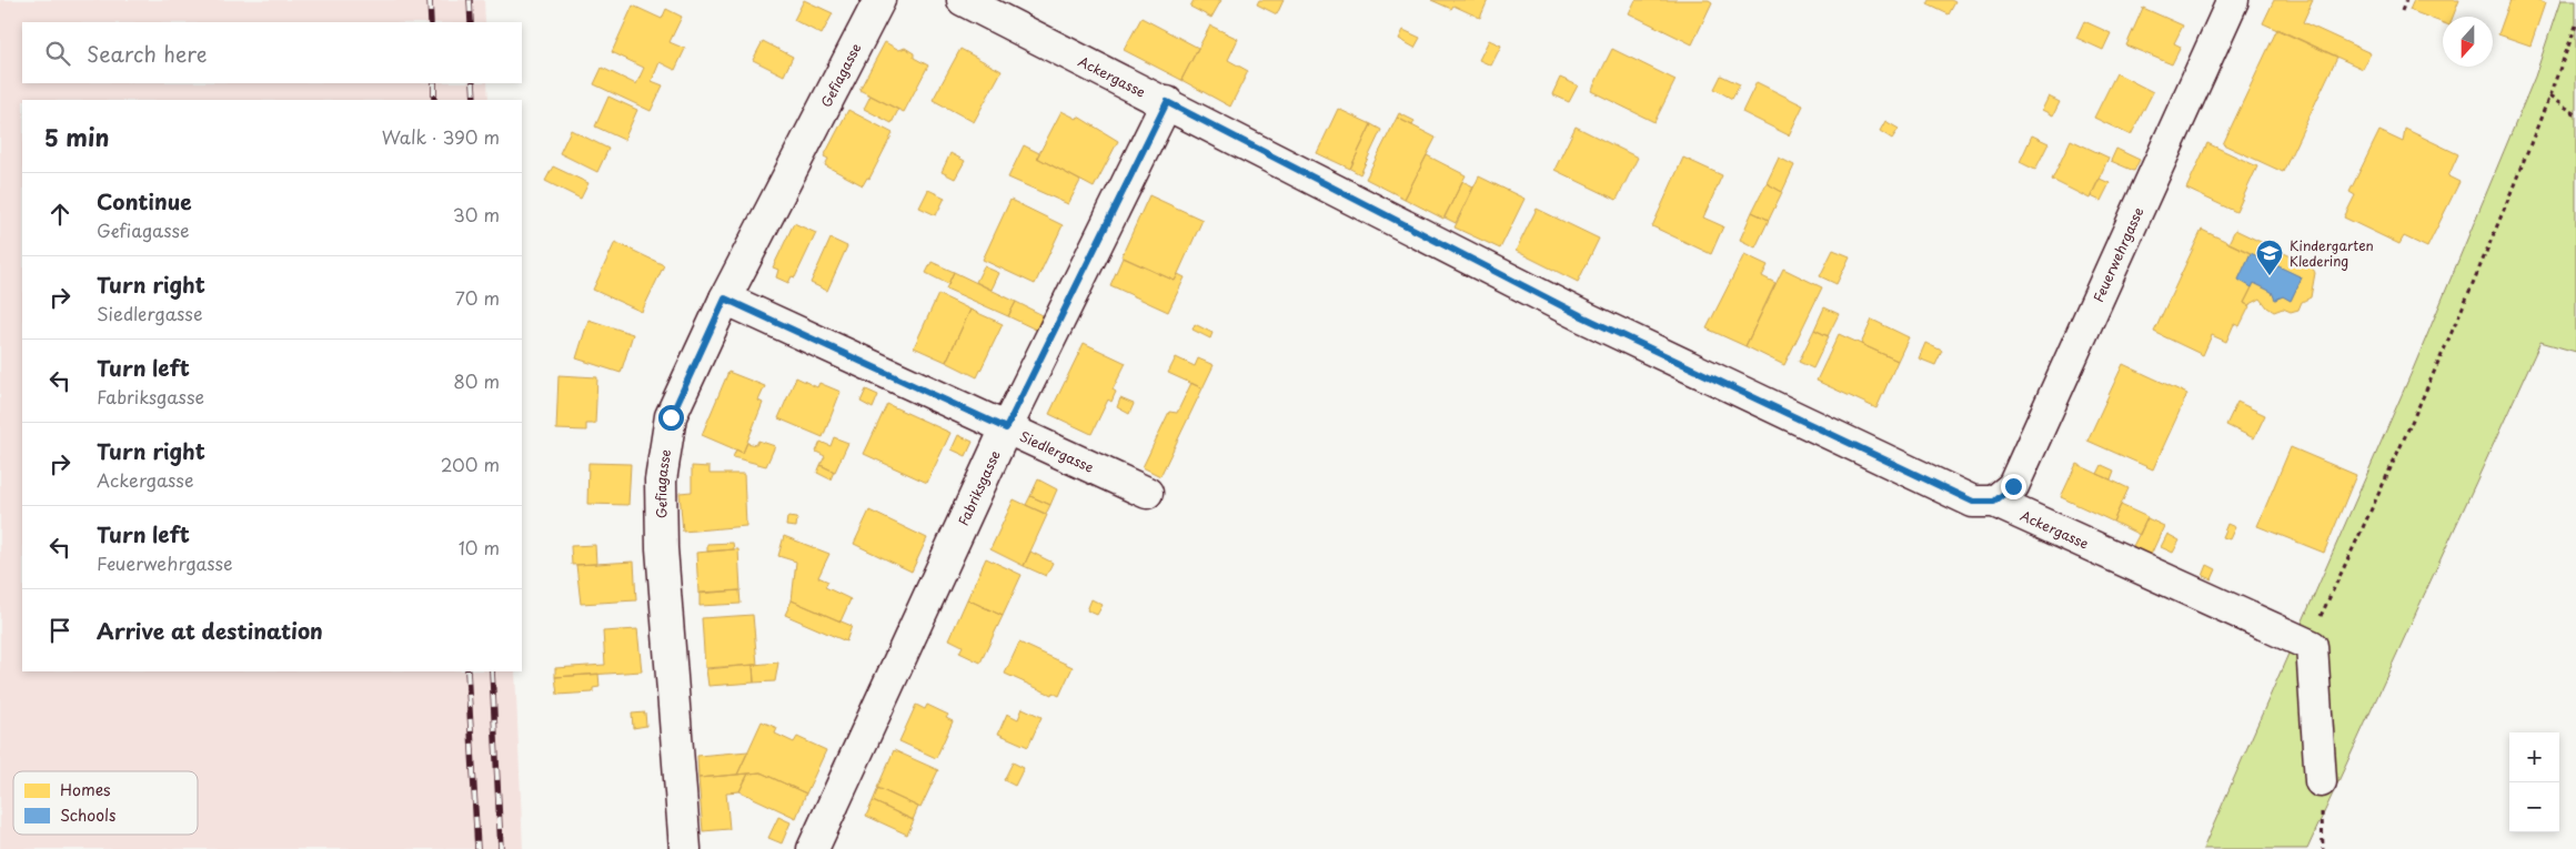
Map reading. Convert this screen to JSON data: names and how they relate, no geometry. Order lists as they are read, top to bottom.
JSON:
{
  "streets": {
    "street": [
      "Gefiagasse",
      "Ackergasse",
      "Feuerwehrgasse",
      "Siedlergasse",
      "Fabriksgasse"
    ]
  },
  "crossings": [
    ["Gefiagasse", "Siedlergasse"],
    ["Ackergasse", "Feuerwehrgasse"],
    ["Ackergasse", "Fabriksgasse"],
    ["Siedlergasse", "Fabriksgasse"]
  ],
  "places": {
    "school or university": ["Kindergarten Kledering"]
  },
  "legend": ["Homes", "Schools"],
  "north": "bottom",
  "page": {
    "search": "Search here",
    "heading": ["5 min", "Walk · 390 m"],
    "list": [
      ["Continue", "Gefiagasse", "30 m"],
      ["Turn right", "Siedlergasse", "70 m"],
      ["Turn left", "Fabriksgasse", "80 m"],
      ["Turn right", "Ackergasse", "200 m"],
      ["Turn left", "Feuerwehrgasse", "10 m"],
      "Arrive at destination"
    ],
    "map_buttons": ["+", "−"]
  }
}
